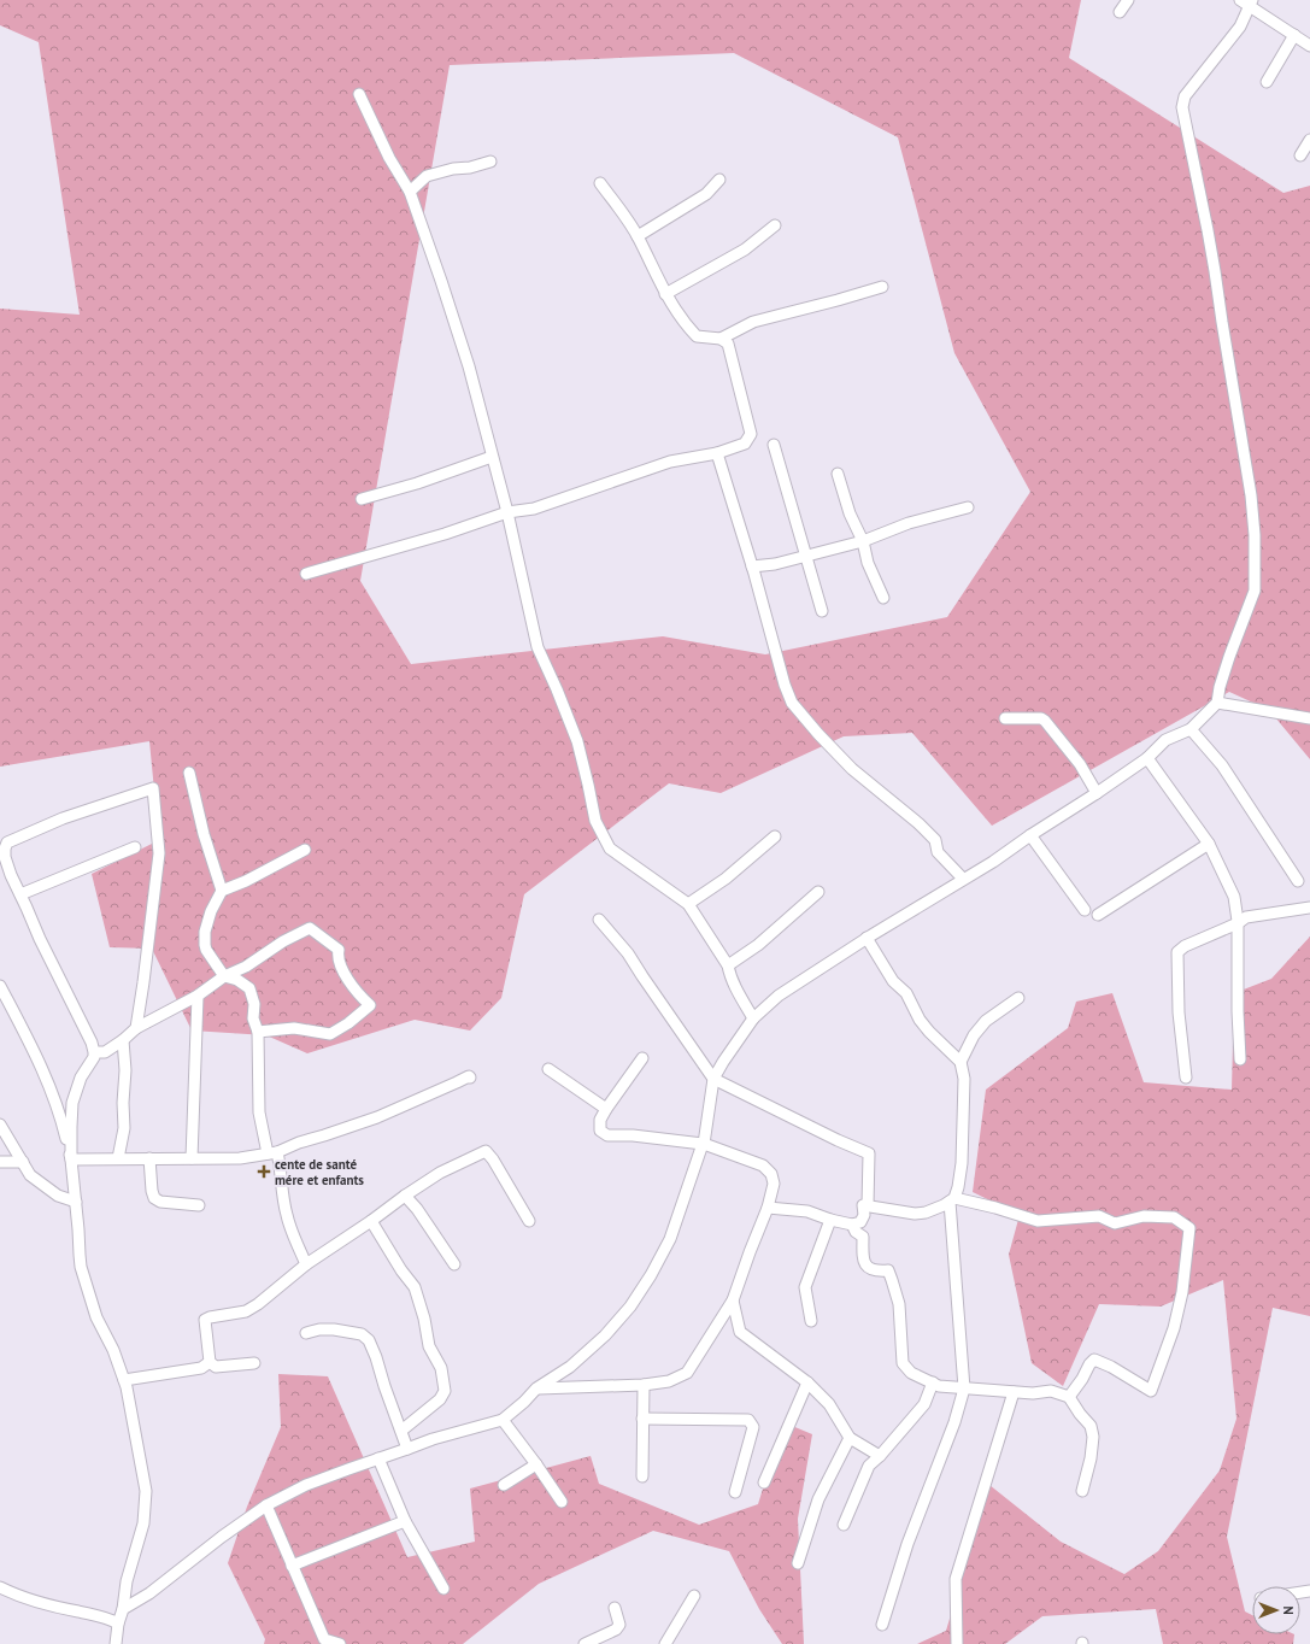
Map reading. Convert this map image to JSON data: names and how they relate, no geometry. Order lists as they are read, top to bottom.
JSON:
{
  "places": {
    "health": ["cente de santé mére et enfants"]
  },
  "north": "right"
}
